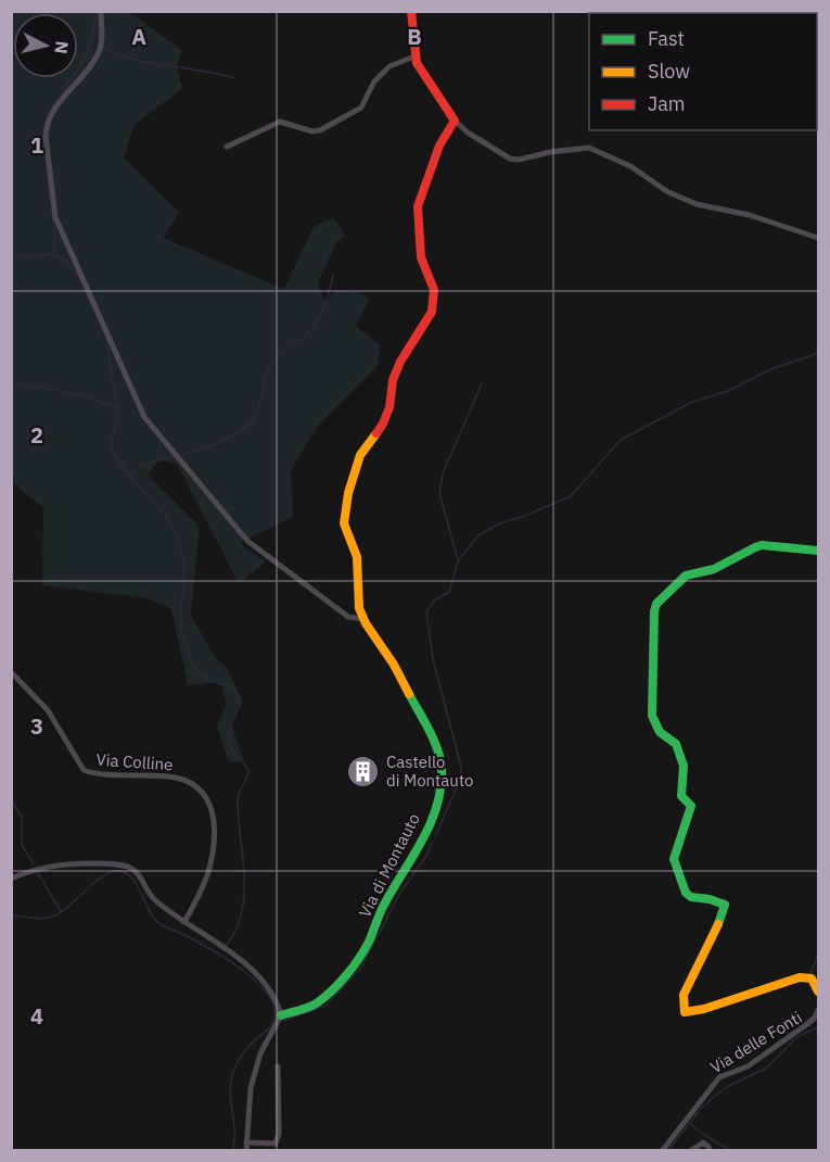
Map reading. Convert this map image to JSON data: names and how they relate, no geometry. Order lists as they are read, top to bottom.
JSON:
{
  "streets": {
    "street": ["Via Colline", "Via di Montauto", "Via delle Fonti"]
  },
  "places": {
    "building": ["Castello di Montauto"]
  },
  "legend": ["Fast", "Slow", "Jam"],
  "north": "right",
  "grid": {
    "columns": ["A", "B"],
    "rows": [
      "1",
      "2",
      "3",
      "4"
    ]
  }
}
